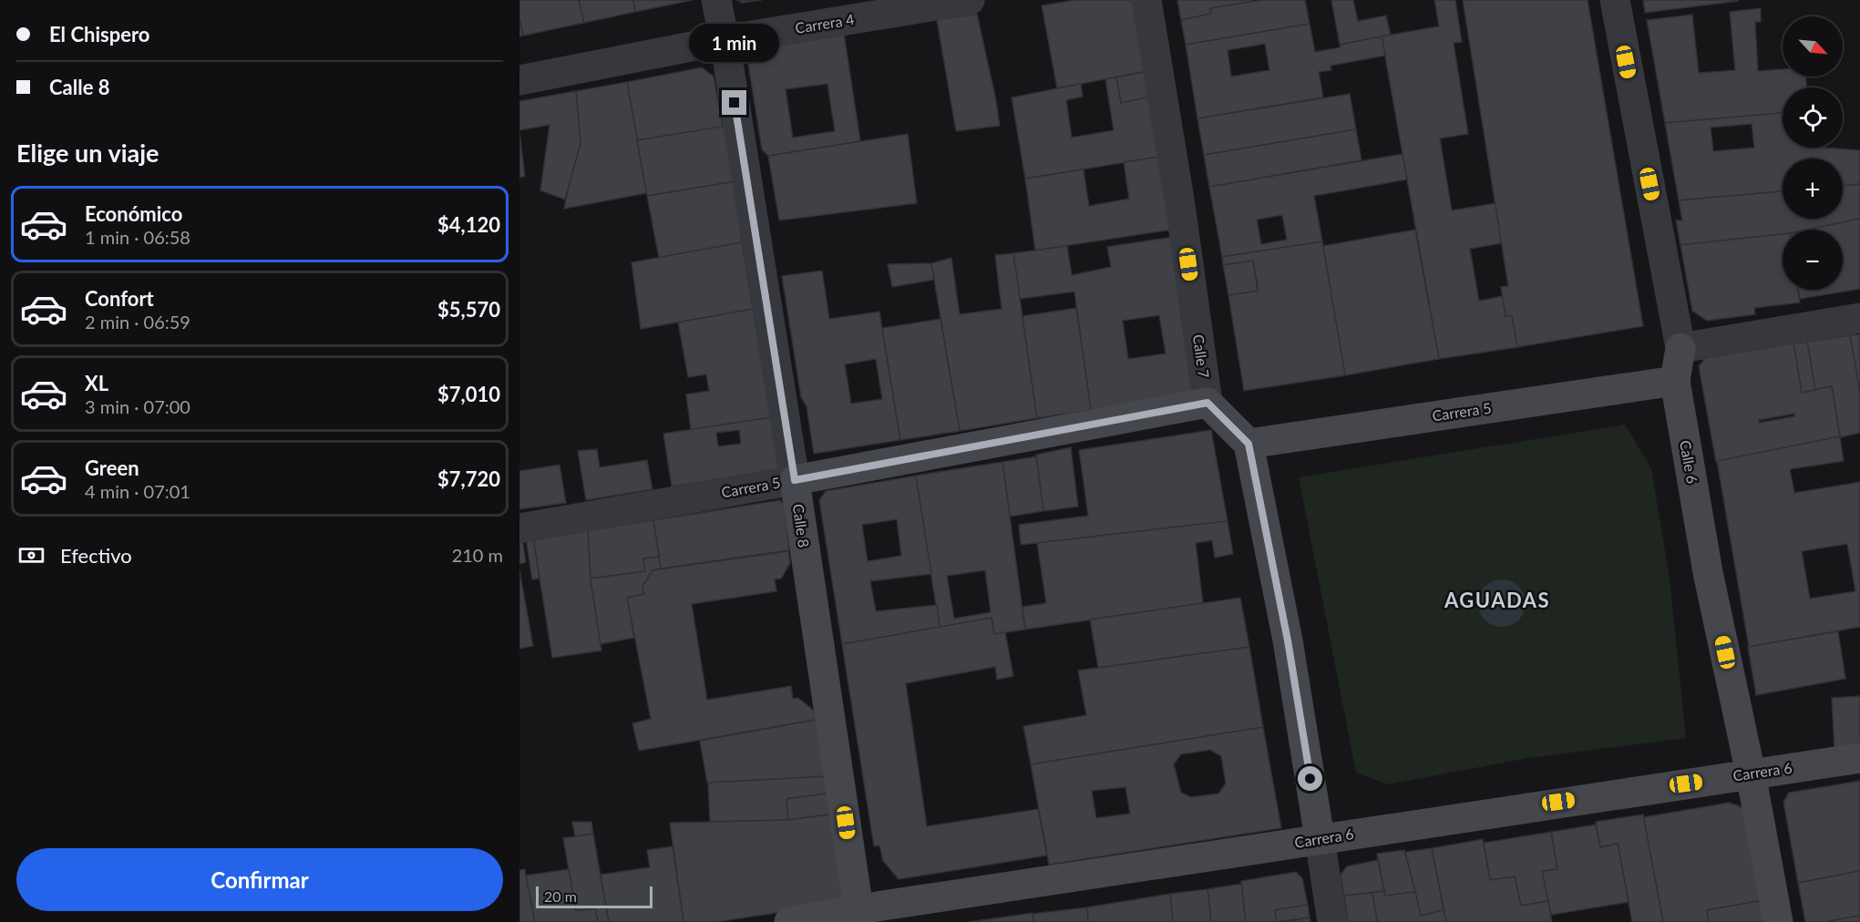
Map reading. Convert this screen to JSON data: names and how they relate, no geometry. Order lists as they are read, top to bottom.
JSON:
{
  "streets": {
    "main road": [
      "Carrera 5",
      "Calle 6",
      "Calle 8",
      "Carrera 6"
    ],
    "street": ["Carrera 4", "Calle 7"]
  },
  "crossings": [
    ["Carrera 4", "Calle 8"],
    ["Calle 7", "Carrera 5"],
    ["Carrera 5", "Calle 6"],
    ["Carrera 5", "Calle 8"],
    ["Calle 6", "Carrera 6"],
    ["Calle 8", "Carrera 6"]
  ],
  "districts": ["AGUADAS"],
  "scale_bar": "20 m",
  "north": "bottom right",
  "page": {
    "banner": ["El Chispero", "Calle 8"],
    "map_buttons": ["+", "−"],
    "bubble": "1 min",
    "heading": "Elige un viaje",
    "list": [
      {
        "name": "Económico",
        "note": "1 min · 06:58",
        "value": "$4,120"
      },
      {
        "name": "Confort",
        "note": "2 min · 06:59",
        "value": "$5,570"
      },
      {
        "name": "XL",
        "note": "3 min · 07:00",
        "value": "$7,010"
      },
      {
        "name": "Green",
        "note": "4 min · 07:01",
        "value": "$7,720"
      }
    ],
    "pay": ["Efectivo", "210 m"],
    "buttons": "Confirmar",
    "scale": "20 m"
  }
}
